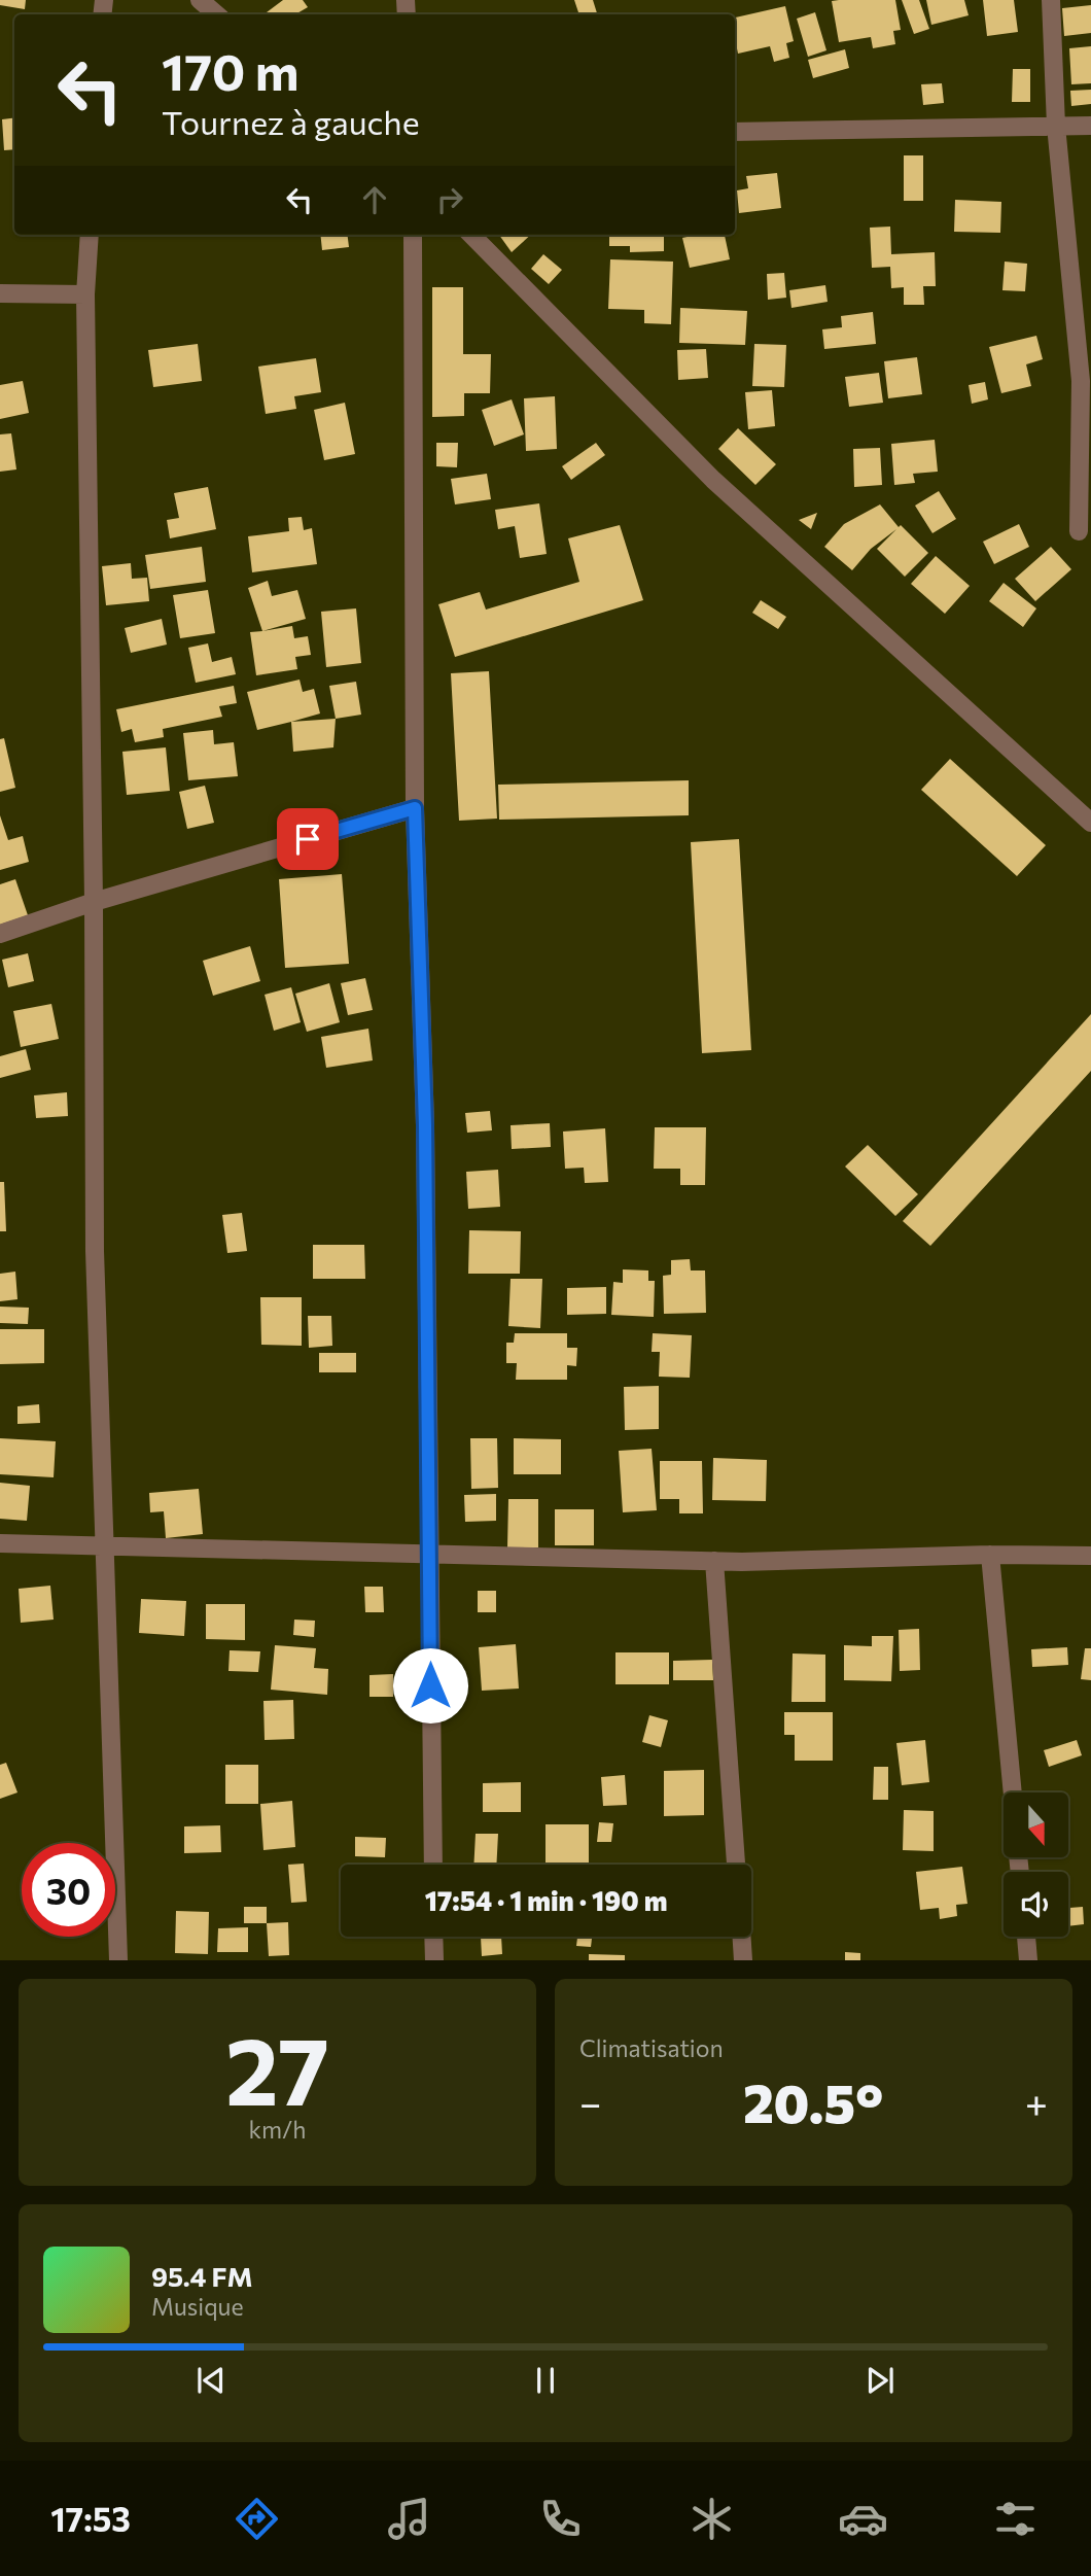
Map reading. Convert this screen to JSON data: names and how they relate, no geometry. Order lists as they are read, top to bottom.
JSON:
{
  "north": "bottom",
  "page": {
    "turn": ["170 m", "Tournez à gauche"],
    "limit": "30",
    "trip": "17:54 · 1 min · 190 m",
    "tile": [
      ["27", "km/h"],
      "Climatisation"
    ],
    "heat": ["−", "20.5°", "+"],
    "song": ["95.4 FM", "Musique"],
    "tabs": "17:53"
  }
}
